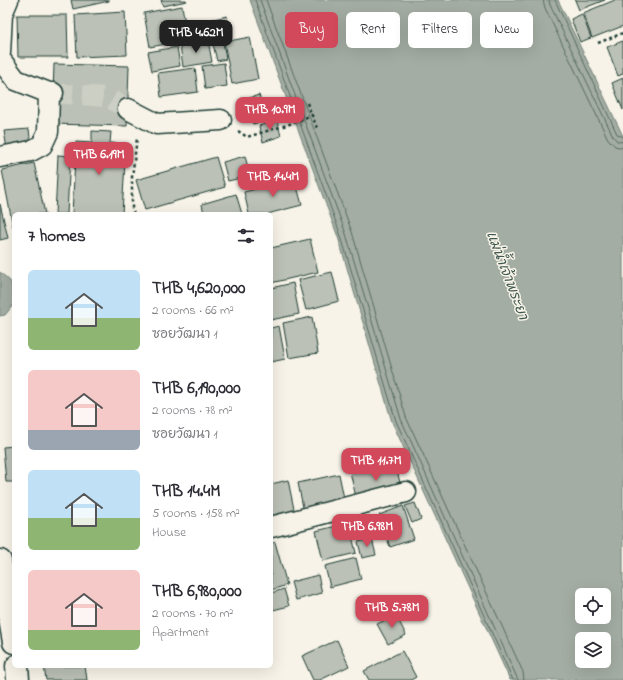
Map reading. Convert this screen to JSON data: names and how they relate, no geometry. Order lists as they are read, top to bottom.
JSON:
{
  "water": ["แม่น้ำเจ้าพระยา"],
  "page": {
    "chip": [
      "Buy",
      "Rent",
      "Filters",
      "New"
    ],
    "price": [
      "THB 4.62M",
      "THB 10.9M",
      "THB 6.19M",
      "THB 14.4M",
      "THB 11.7M",
      "THB 6.98M",
      "THB 5.78M"
    ],
    "heading": "7 homes",
    "list": [
      {
        "name": "THB 4,620,000",
        "note": "2 rooms · 66 m² · ซอยวัฒนา 1"
      },
      {
        "name": "THB 6,190,000",
        "note": "2 rooms · 78 m² · ซอยวัฒนา 1"
      },
      {
        "name": "THB 14.4M",
        "note": "5 rooms · 158 m² · House"
      },
      {
        "name": "THB 6,980,000",
        "note": "2 rooms · 70 m² · Apartment"
      }
    ]
  }
}
